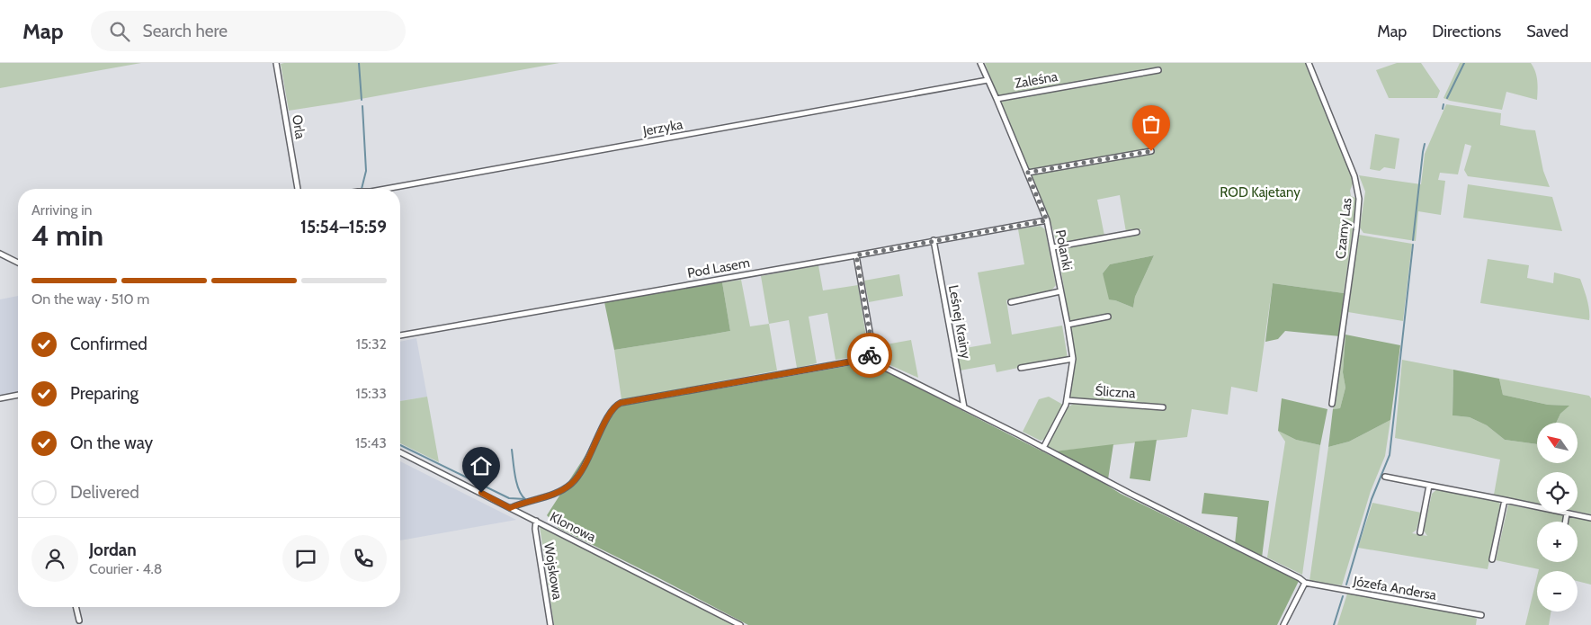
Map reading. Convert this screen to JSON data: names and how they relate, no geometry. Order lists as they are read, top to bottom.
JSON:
{
  "streets": {
    "street": [
      "Zaleśna",
      "Orla",
      "Jerzyka",
      "Czarny Las",
      "Polanki",
      "Pod Lasem",
      "Leśnej Krainy",
      "Śliczna",
      "Klonowa",
      "Wojskowa",
      "Józefa Andersa"
    ]
  },
  "crossings": [
    ["Zaleśna", "Polanki"],
    ["Jerzyka", "Polanki"],
    ["Polanki", "Pod Lasem"],
    ["Polanki", "Śliczna"],
    ["Pod Lasem", "Leśnej Krainy"],
    ["Klonowa", "Wojskowa"]
  ],
  "parks": ["ROD Kajetany"],
  "north": "top left",
  "page": {
    "header": "Map",
    "search": "Search here",
    "nav": ["Map", "Directions", "Saved"],
    "heading": ["4 min", "Arriving in", "15:54–15:59"],
    "panel": ["Jordan", "Courier · 4.8"],
    "bar": "On the way · 510 m",
    "list": [
      ["Confirmed", "15:32"],
      ["Preparing", "15:33"],
      ["On the way", "15:43"],
      "Delivered"
    ],
    "map_buttons": ["+", "−"]
  }
}
